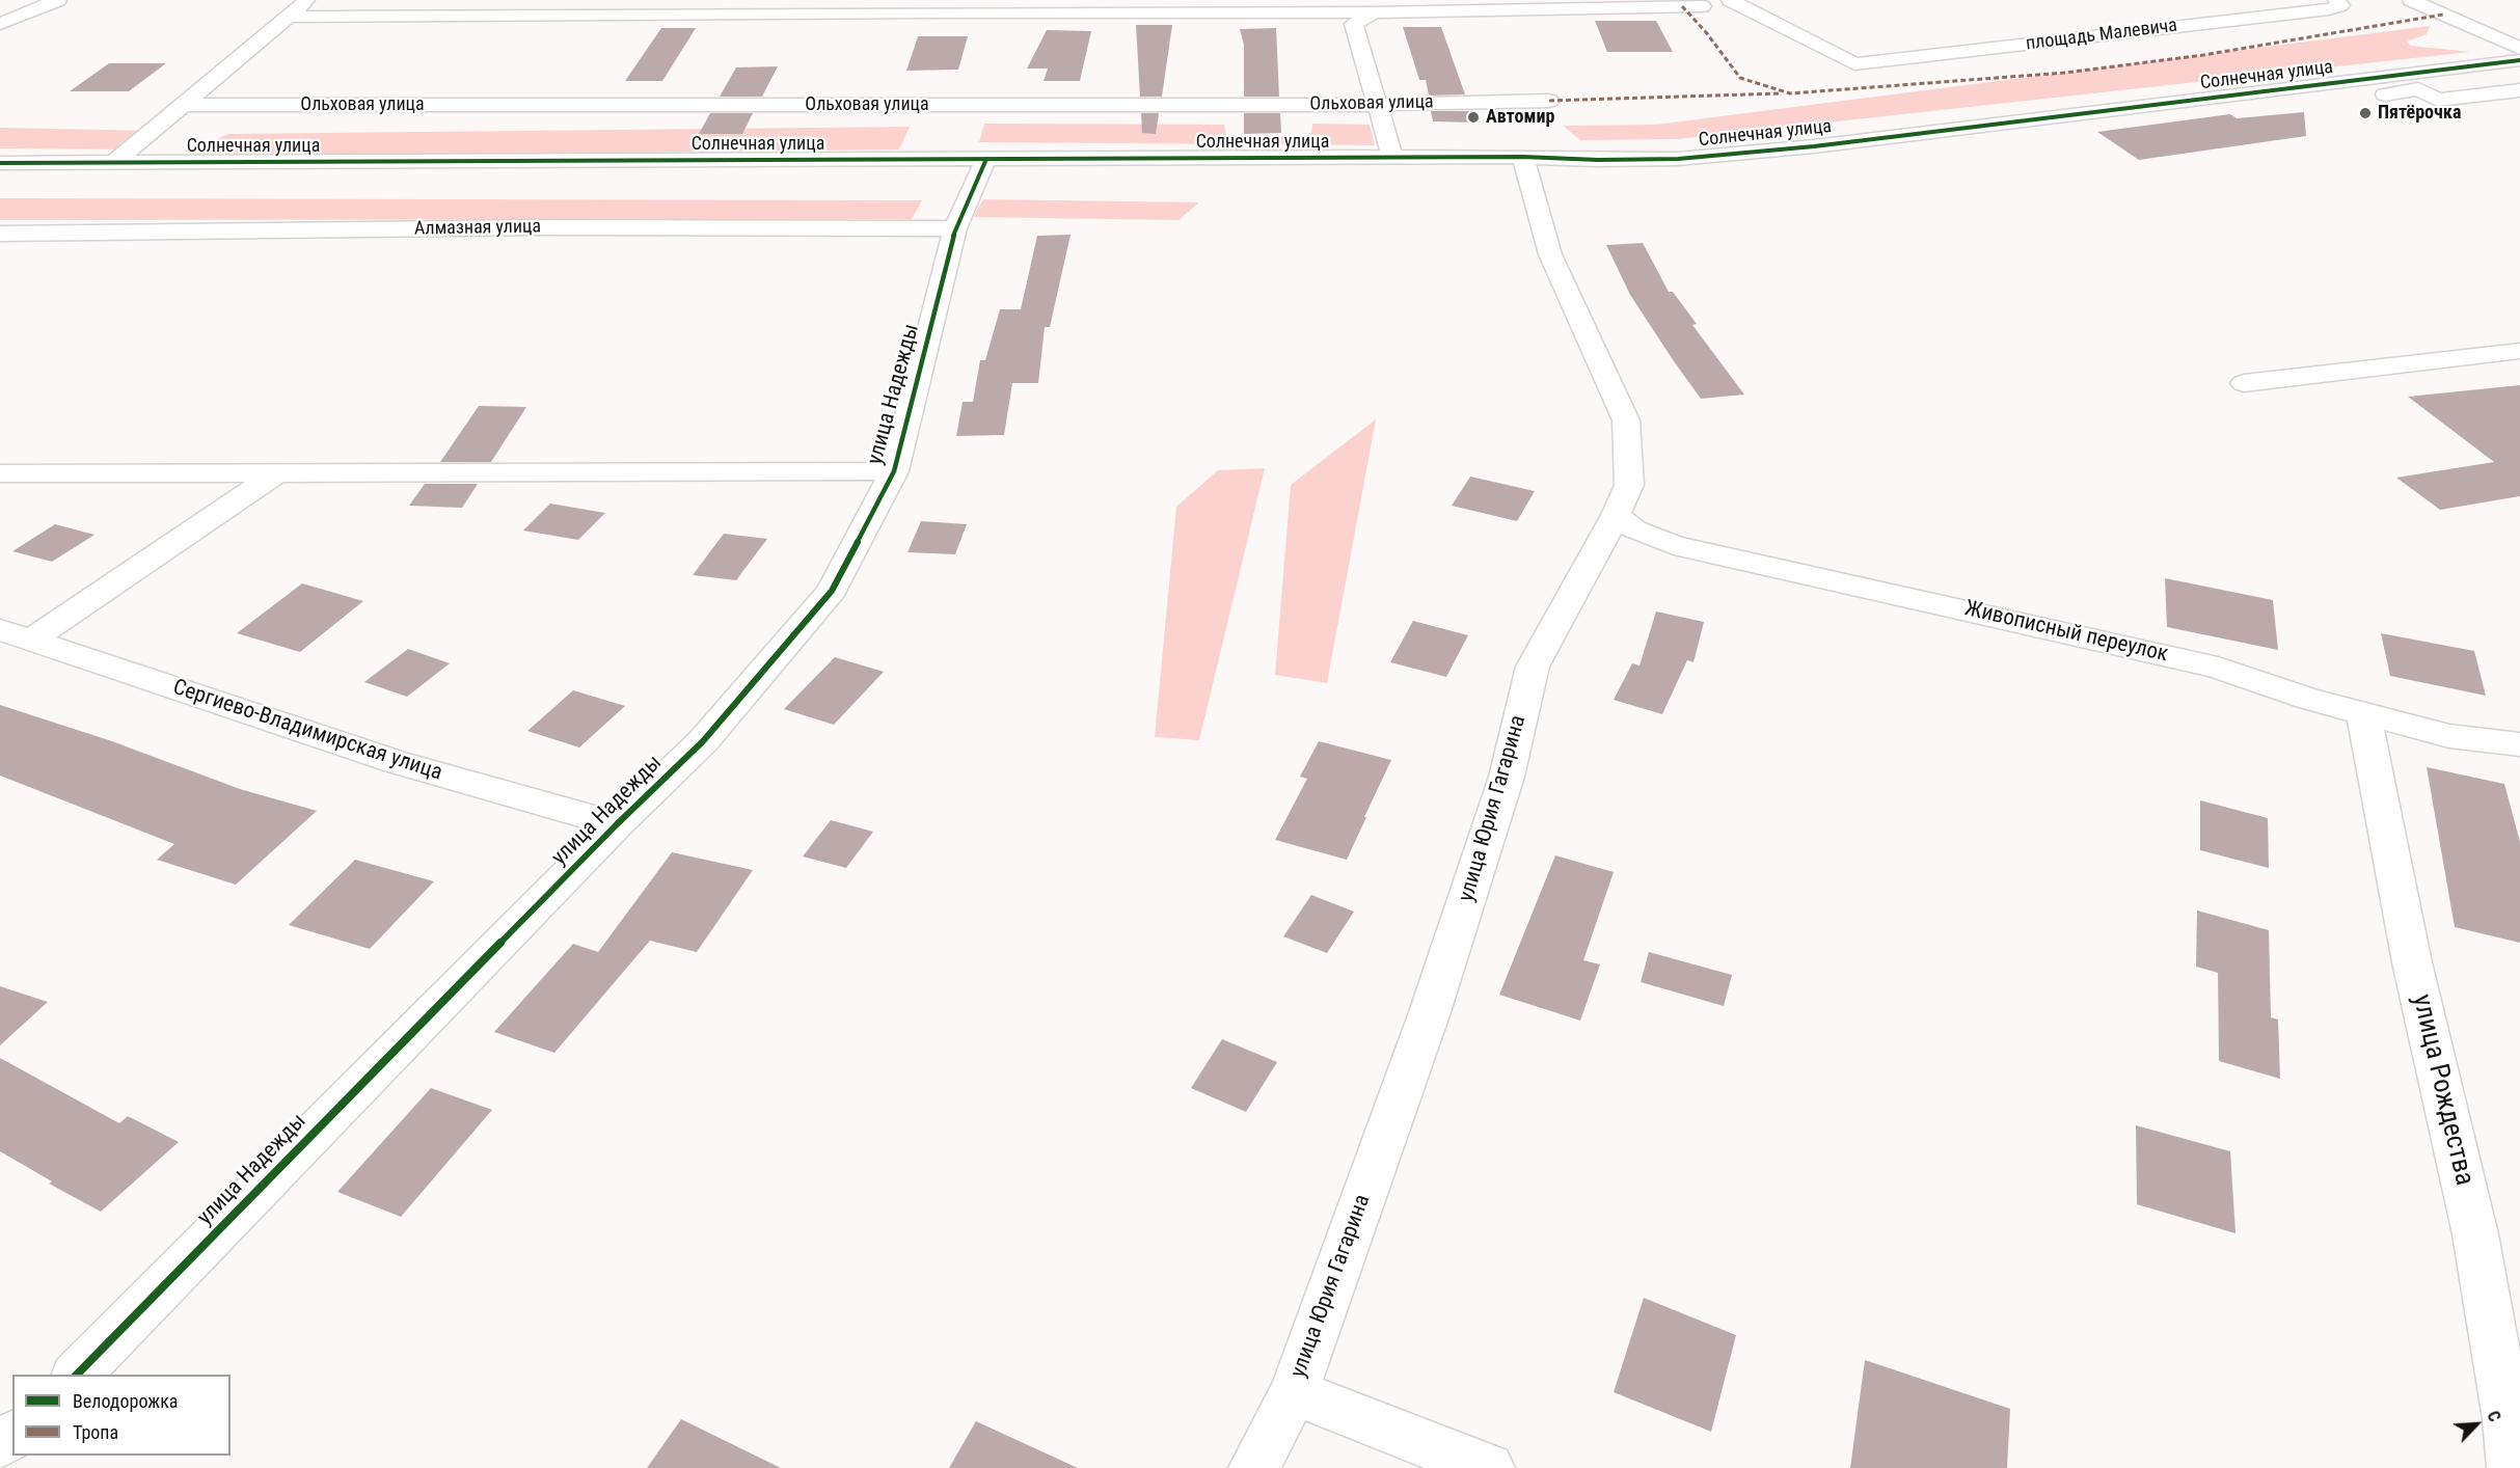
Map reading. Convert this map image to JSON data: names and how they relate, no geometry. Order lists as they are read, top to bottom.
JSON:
{
  "streets": {
    "street": [
      "площадь Малевича",
      "Солнечная улица",
      "Ольховая улица",
      "Алмазная улица",
      "улица Надежды",
      "Живописный переулок",
      "Сергиево-Владимирская улица",
      "улица Юрия Гагарина",
      "улица Рождества"
    ]
  },
  "crossings": [
    ["Солнечная улица", "улица Надежды"],
    ["Солнечная улица", "улица Юрия Гагарина"],
    ["Алмазная улица", "улица Надежды"],
    ["улица Надежды", "Сергиево-Владимирская улица"],
    ["Живописный переулок", "улица Юрия Гагарина"],
    ["Живописный переулок", "улица Рождества"]
  ],
  "places": ["Пятёрочка", "Автомир"],
  "legend": ["Велодорожка", "Тропа"],
  "north": "top right"
}
